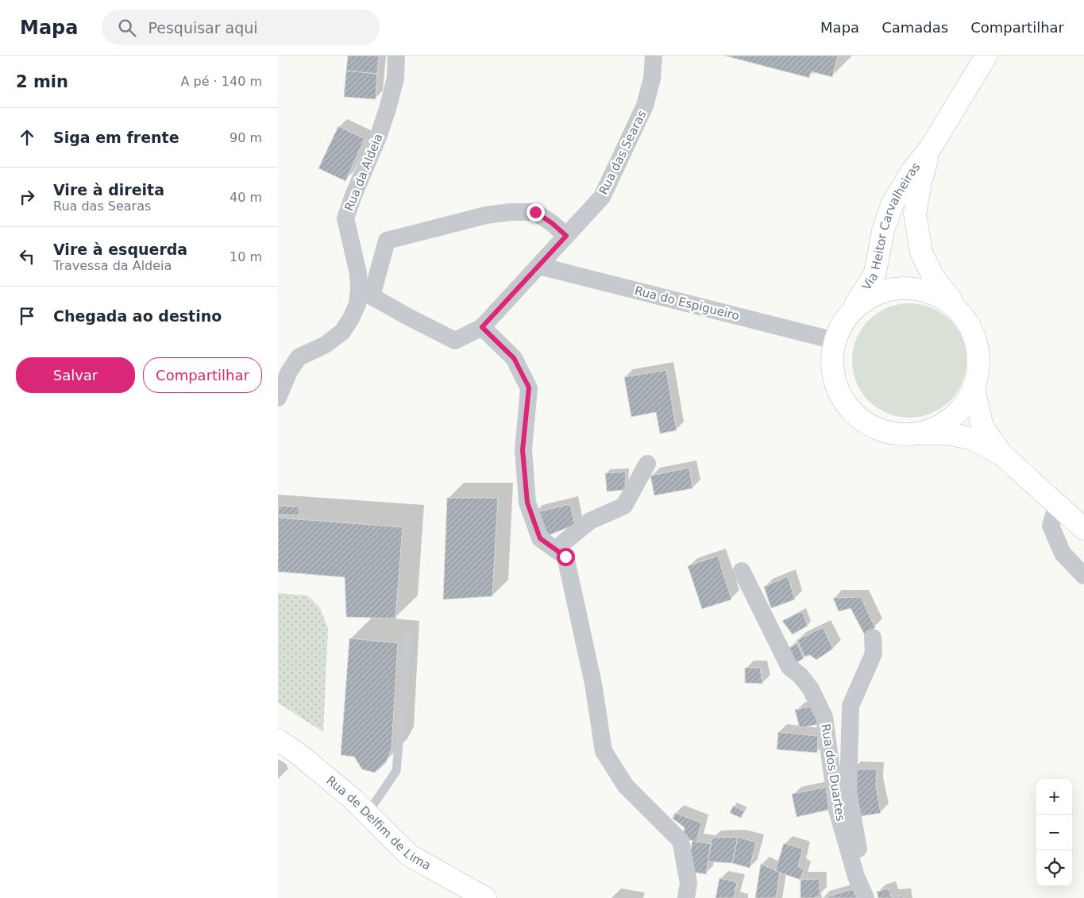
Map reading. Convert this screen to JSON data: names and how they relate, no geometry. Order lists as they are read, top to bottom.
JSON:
{
  "streets": {
    "main road": ["Via Heitor Carvalheiras", "Rua de Delfim de Lima"],
    "street": [
      "Rua das Searas",
      "Rua da Aldeia",
      "Rua do Espigueiro",
      "Rua dos Duartes"
    ]
  },
  "crossings": [
    ["Rua das Searas", "Rua da Aldeia"],
    ["Rua das Searas", "Rua do Espigueiro"],
    ["Via Heitor Carvalheiras", "Rua do Espigueiro"]
  ],
  "page": {
    "header": "Mapa",
    "search": "Pesquisar aqui",
    "nav": ["Mapa", "Camadas", "Compartilhar"],
    "heading": ["2 min", "A pé · 140 m"],
    "list": [
      ["Siga em frente", "90 m"],
      ["Vire à direita", "Rua das Searas", "40 m"],
      ["Vire à esquerda", "Travessa da Aldeia", "10 m"],
      "Chegada ao destino"
    ],
    "buttons": ["Salvar", "Compartilhar"],
    "map_buttons": ["+", "−"]
  }
}
